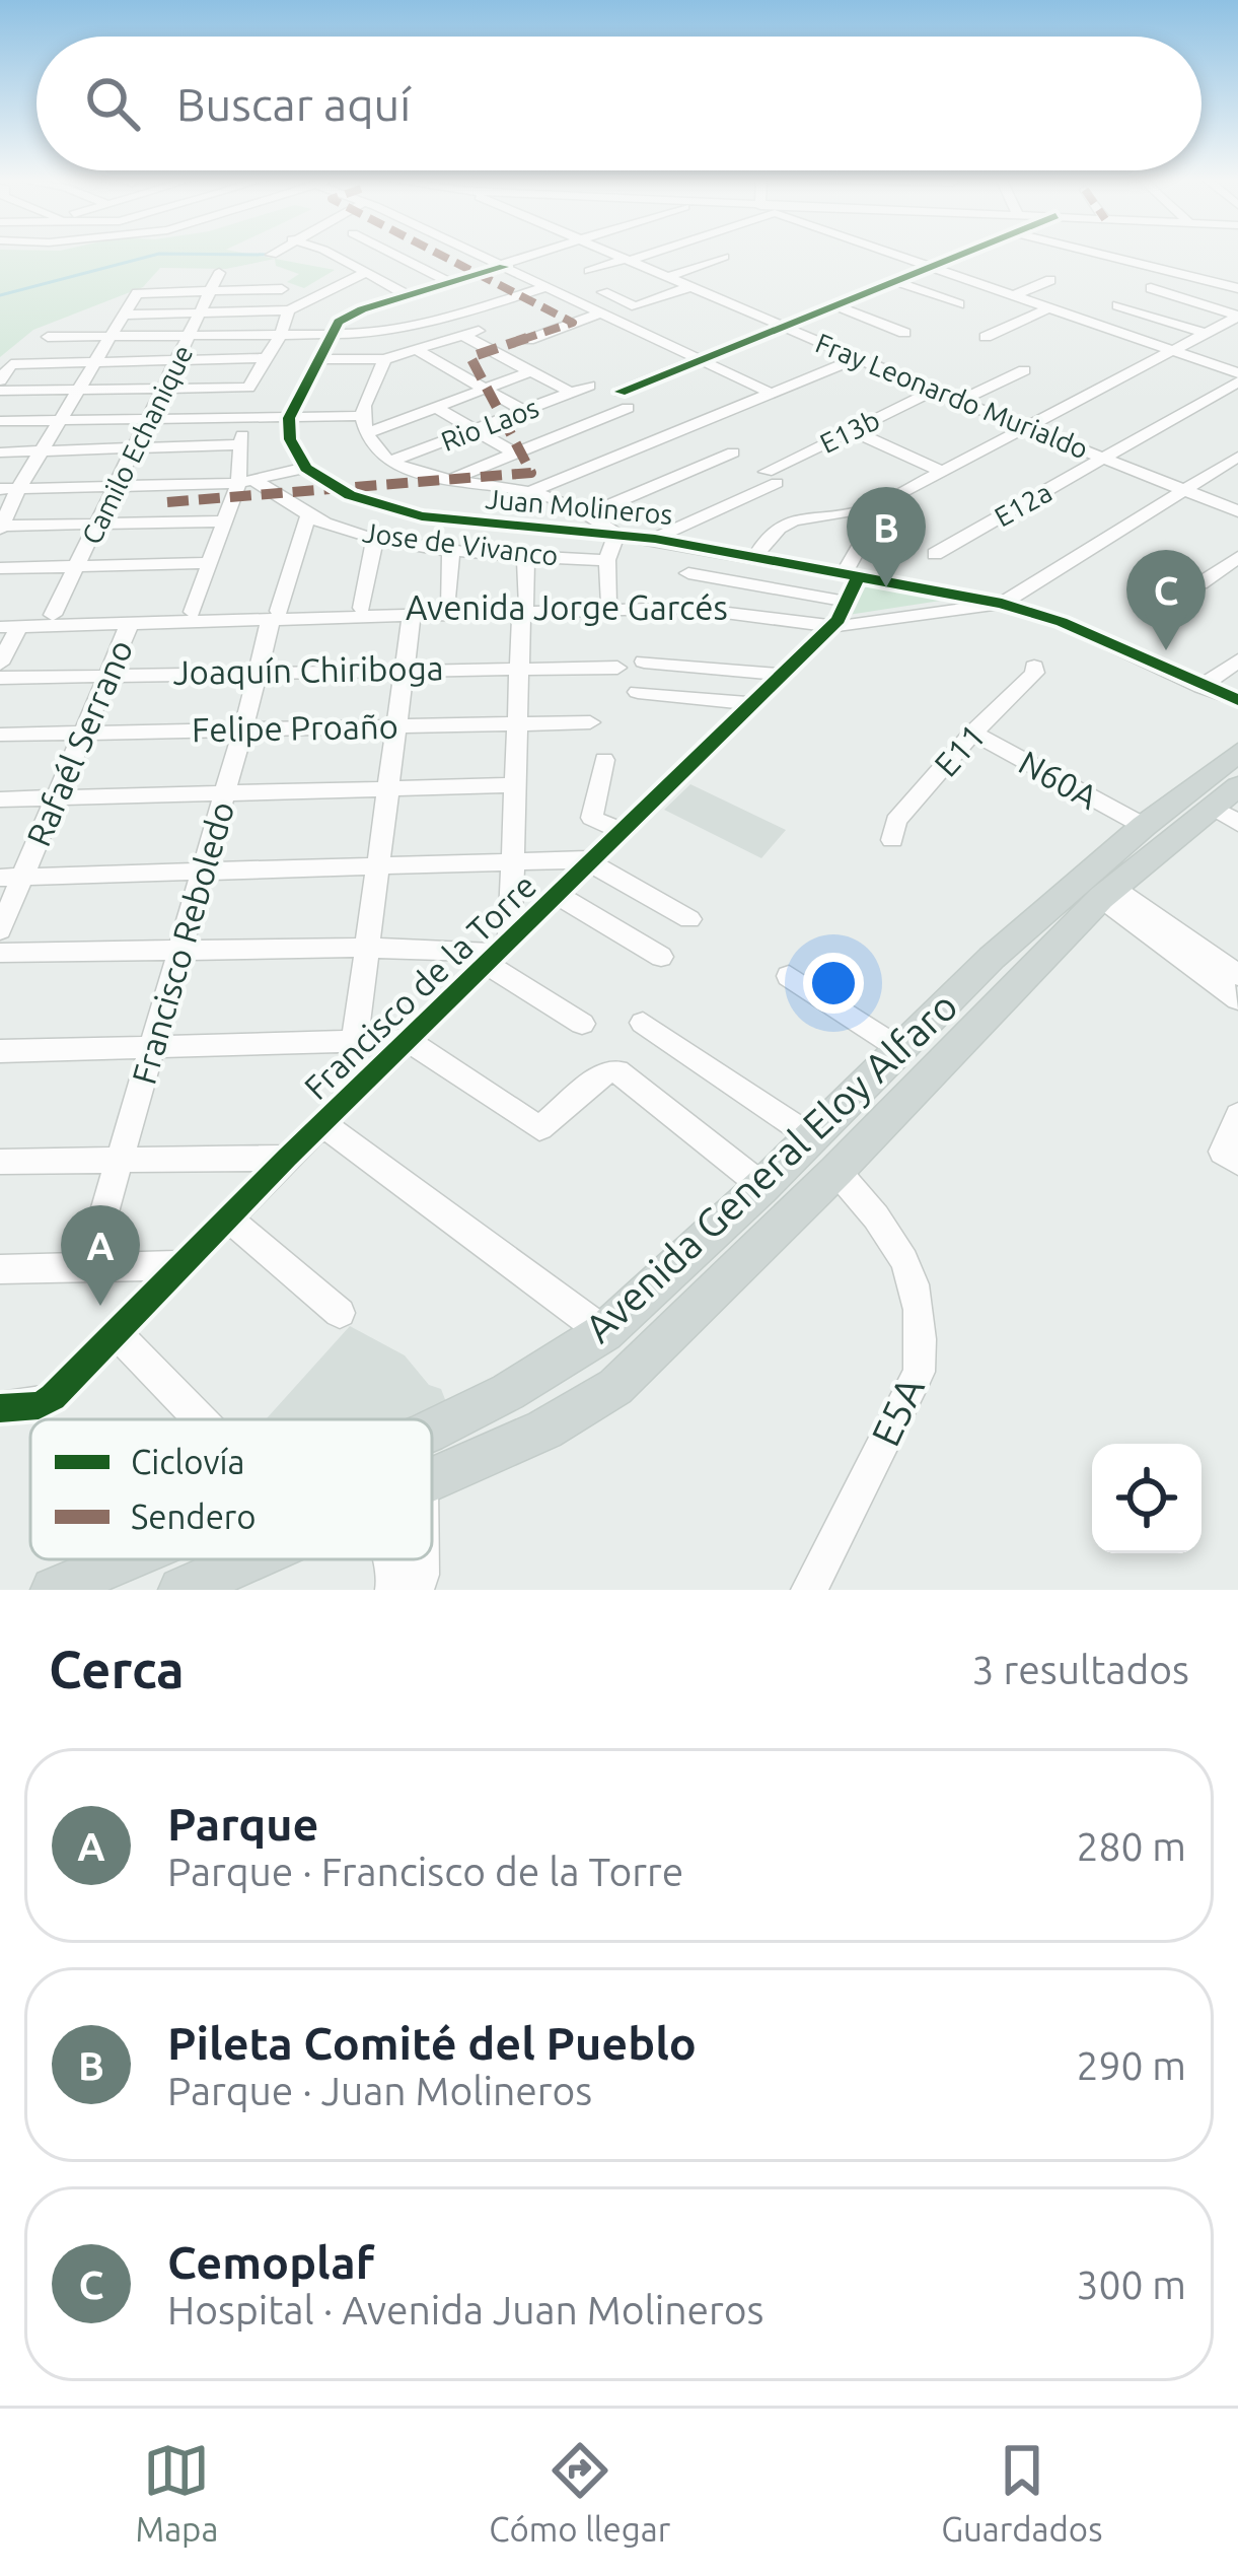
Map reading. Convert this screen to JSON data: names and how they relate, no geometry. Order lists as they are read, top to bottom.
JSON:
{
  "streets": {
    "main road": ["Avenida General Eloy Alfaro"],
    "street": [
      "Fray Leonardo Murialdo",
      "Rio Laos",
      "E13b",
      "Camilo Echanique",
      "E12a",
      "Juan Molineros",
      "Jose de Vivanco",
      "Avenida Jorge Garcés",
      "Joaquín Chiriboga",
      "Felipe Proaño",
      "Rafaél Serrano",
      "E11",
      "N60A",
      "Francisco Reboledo",
      "Francisco de la Torre",
      "E5A"
    ]
  },
  "crossings": [
    ["Fray Leonardo Murialdo", "E13b"],
    ["Fray Leonardo Murialdo", "E12a"],
    ["E13b", "Juan Molineros"],
    ["Camilo Echanique", "Avenida Jorge Garcés"],
    ["Juan Molineros", "Avenida Jorge Garcés"],
    ["Juan Molineros", "Francisco de la Torre"],
    ["Jose de Vivanco", "Francisco Reboledo"],
    ["Avenida Jorge Garcés", "Rafaél Serrano"],
    ["Avenida Jorge Garcés", "Francisco Reboledo"],
    ["Avenida Jorge Garcés", "Francisco de la Torre"],
    ["Joaquín Chiriboga", "Rafaél Serrano"],
    ["Joaquín Chiriboga", "Francisco Reboledo"],
    ["Felipe Proaño", "Rafaél Serrano"],
    ["Felipe Proaño", "Francisco Reboledo"],
    ["E11", "N60A"],
    ["N60A", "Avenida General Eloy Alfaro"],
    ["Avenida General Eloy Alfaro", "E5A"]
  ],
  "legend": ["Ciclovía", "Sendero"],
  "page": {
    "search": "Buscar aquí",
    "pins": ["B", "C", "A"],
    "heading": ["Cerca", "3 resultados"],
    "list": [
      {
        "mark": "A",
        "name": "Parque",
        "note": "Parque · Francisco de la Torre",
        "value": "280 m"
      },
      {
        "mark": "B",
        "name": "Pileta Comité del Pueblo",
        "note": "Parque · Juan Molineros",
        "value": "290 m"
      },
      {
        "mark": "C",
        "name": "Cemoplaf",
        "note": "Hospital · Avenida Juan Molineros",
        "value": "300 m"
      }
    ],
    "nav": ["Mapa", "Cómo llegar", "Guardados"]
  }
}
